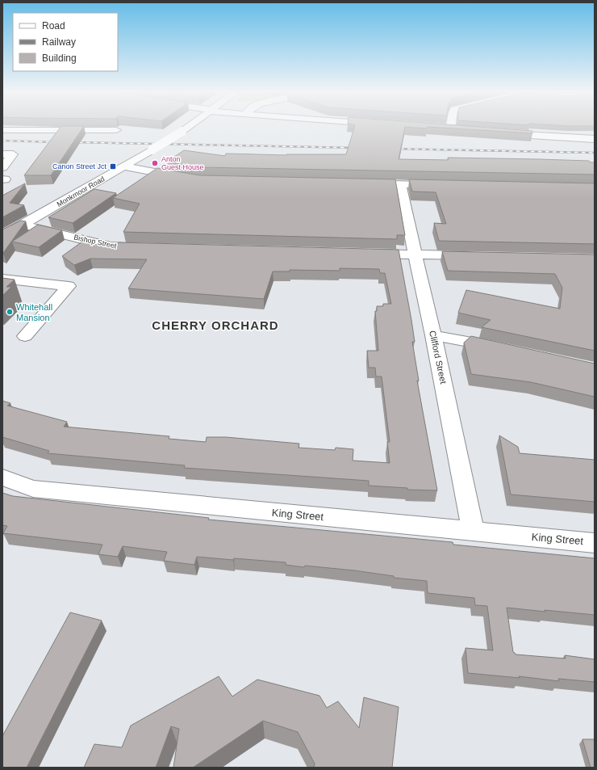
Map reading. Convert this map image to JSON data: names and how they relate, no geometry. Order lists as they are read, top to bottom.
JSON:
{
  "streets": {
    "street": [
      "Monkmoor Road",
      "Bishop Street",
      "Clifford Street",
      "King Street"
    ]
  },
  "crossings": [
    ["Monkmoor Road", "Bishop Street"],
    ["Clifford Street", "King Street"]
  ],
  "districts": ["CHERRY ORCHARD"],
  "places": {
    "other": ["Anton Guest House", "Whitehall Mansion"],
    "transit": ["Canon Street Jct"]
  },
  "legend": ["Road", "Railway", "Building"]
}
